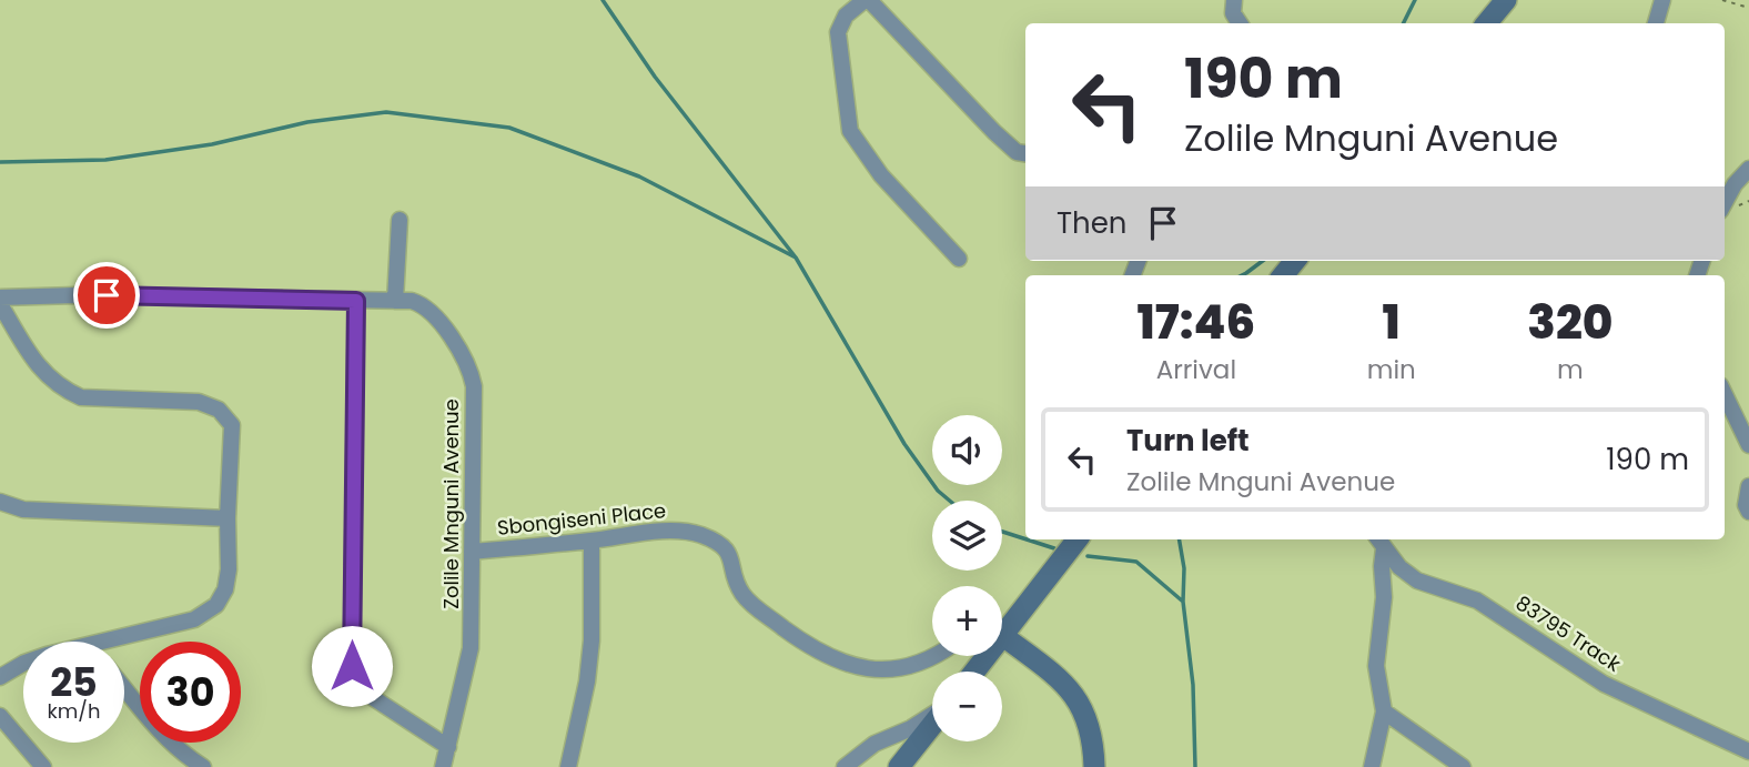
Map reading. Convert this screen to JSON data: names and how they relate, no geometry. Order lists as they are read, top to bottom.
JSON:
{
  "streets": {
    "street": ["Zolile Mnguni Avenue", "Sbongiseni Place", "83795 Track"]
  },
  "crossings": [
    ["Zolile Mnguni Avenue", "Sbongiseni Place"]
  ],
  "page": {
    "turn": ["190 m", "Zolile Mnguni Avenue"],
    "then": "Then",
    "eta": [
      "17:46",
      "Arrival",
      "1",
      "min",
      "320",
      "m"
    ],
    "list": [
      {
        "name": "Turn left",
        "note": "Zolile Mnguni Avenue",
        "value": "190 m"
      }
    ],
    "map_buttons": ["+", "−"],
    "speed": "25 km/h",
    "limit": "30"
  }
}
